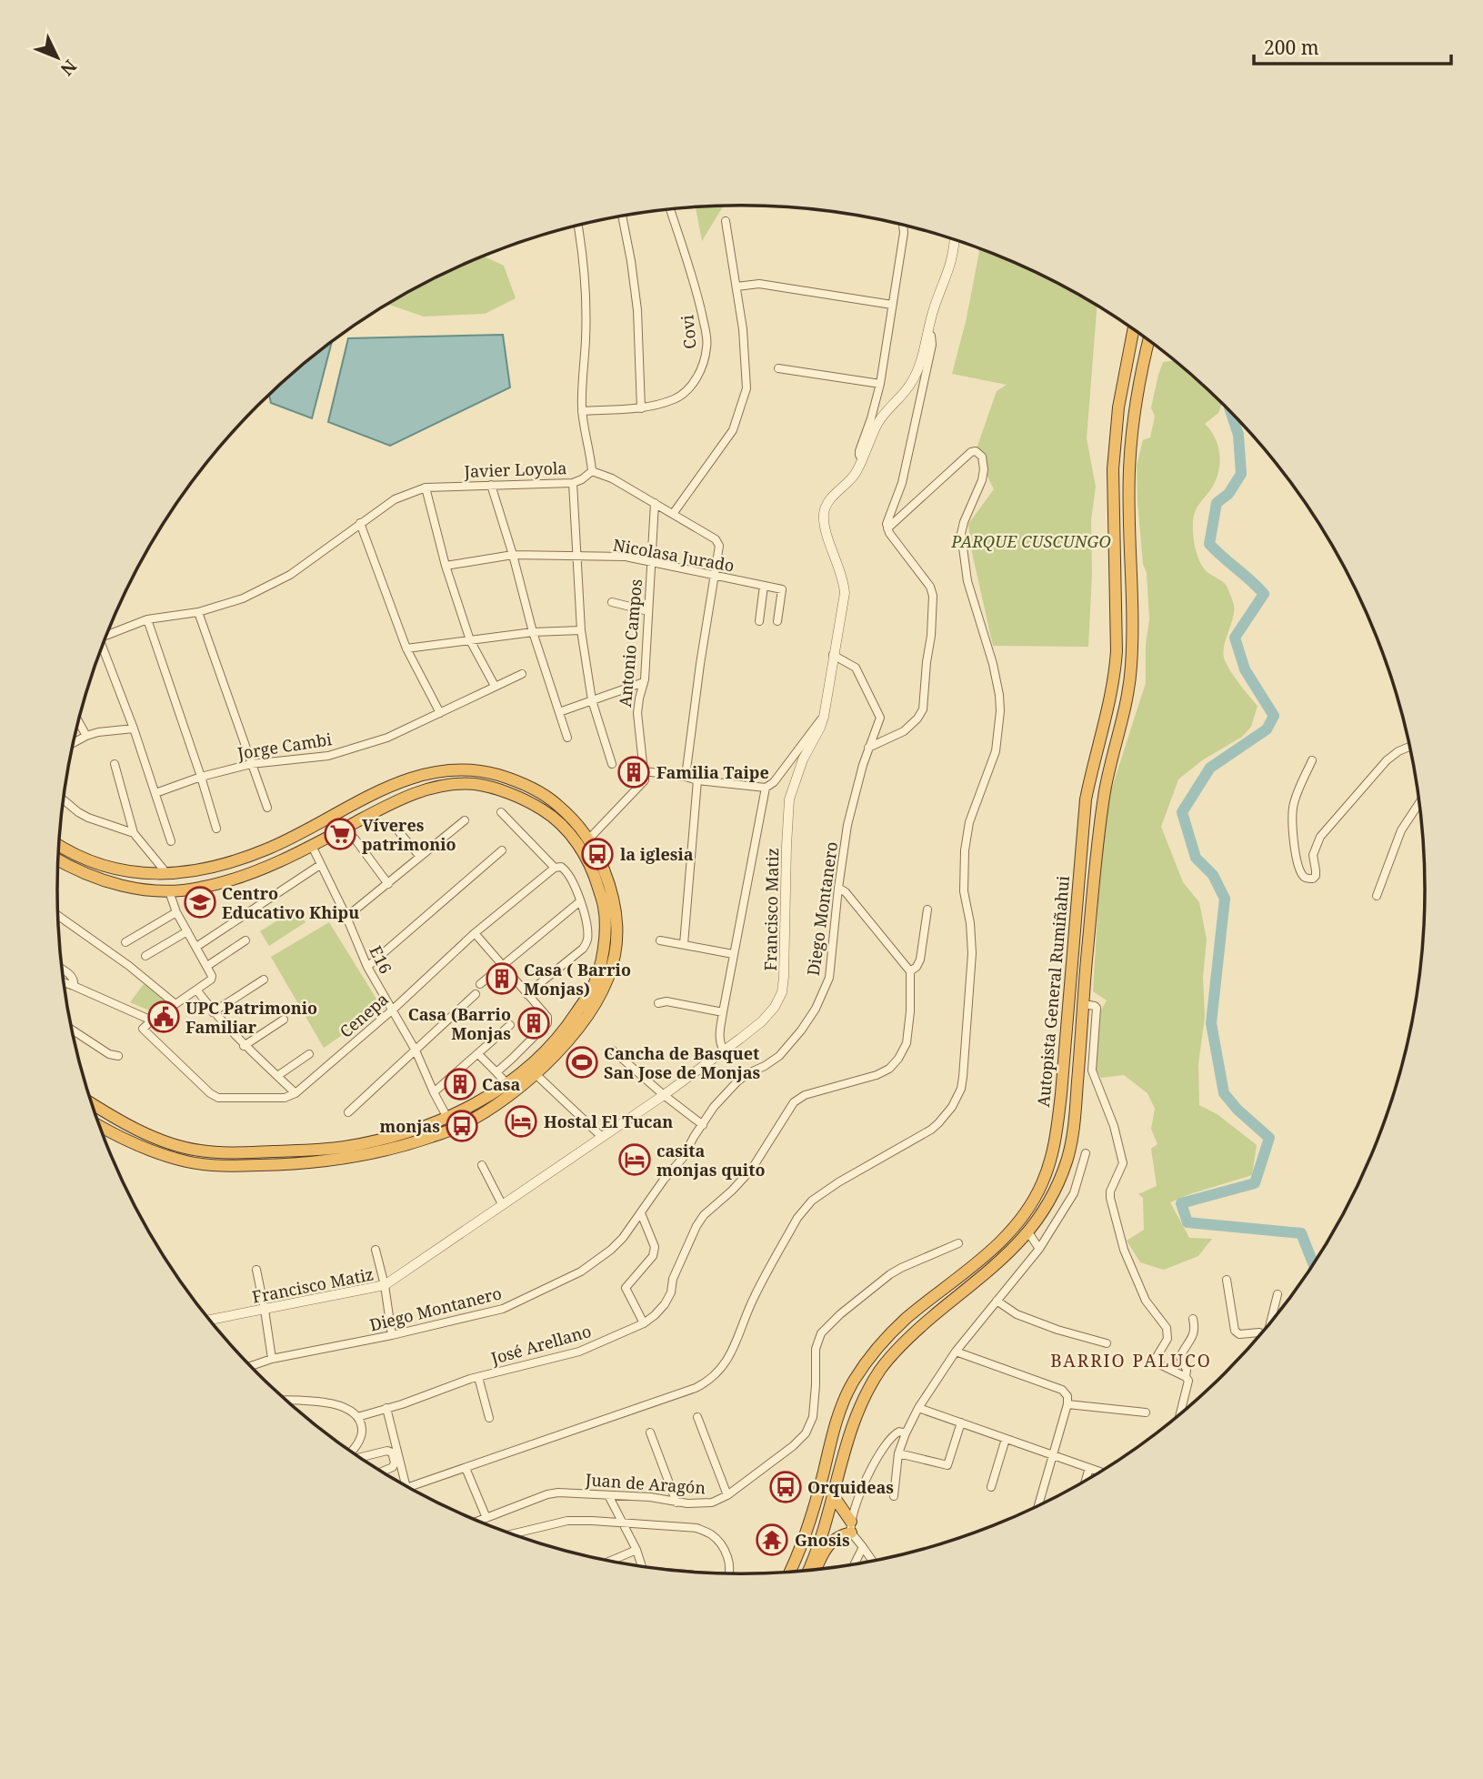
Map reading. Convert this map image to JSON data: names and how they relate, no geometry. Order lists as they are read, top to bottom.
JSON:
{
  "streets": {
    "highway": ["Autopista General Rumiñahui"],
    "street": [
      "Covi",
      "Javier Loyola",
      "Nicolasa Jurado",
      "Antonio Campos",
      "Jorge Cambi",
      "Diego Montanero",
      "Francisco Matiz",
      "E16",
      "Cenepa",
      "José Arellano",
      "Juan de Aragón"
    ]
  },
  "crossings": [
    ["Nicolasa Jurado", "Antonio Campos"],
    ["Diego Montanero", "Francisco Matiz"],
    ["E16", "Cenepa"]
  ],
  "districts": ["BARRIO PALUCO"],
  "parks": ["PARQUE CUSCUNGO"],
  "places": {
    "building": [
      "Familia Taipe",
      "Casa ( Barrio Monjas)",
      "Casa (Barrio Monjas",
      "Casa"
    ],
    "supermarket": ["Víveres patrimonio"],
    "bus stop": ["la iglesia", "monjas", "Orquideas"],
    "school or university": ["Centro Educativo Khipu"],
    "public building": ["UPC Patrimonio Familiar"],
    "sports": ["Cancha de Basquet San Jose de Monjas"],
    "hotel": ["Hostal El Tucan", "casita monjas quito"],
    "temple": ["Gnosis"]
  },
  "scale_bar": "200 m",
  "north": "bottom right"
}
